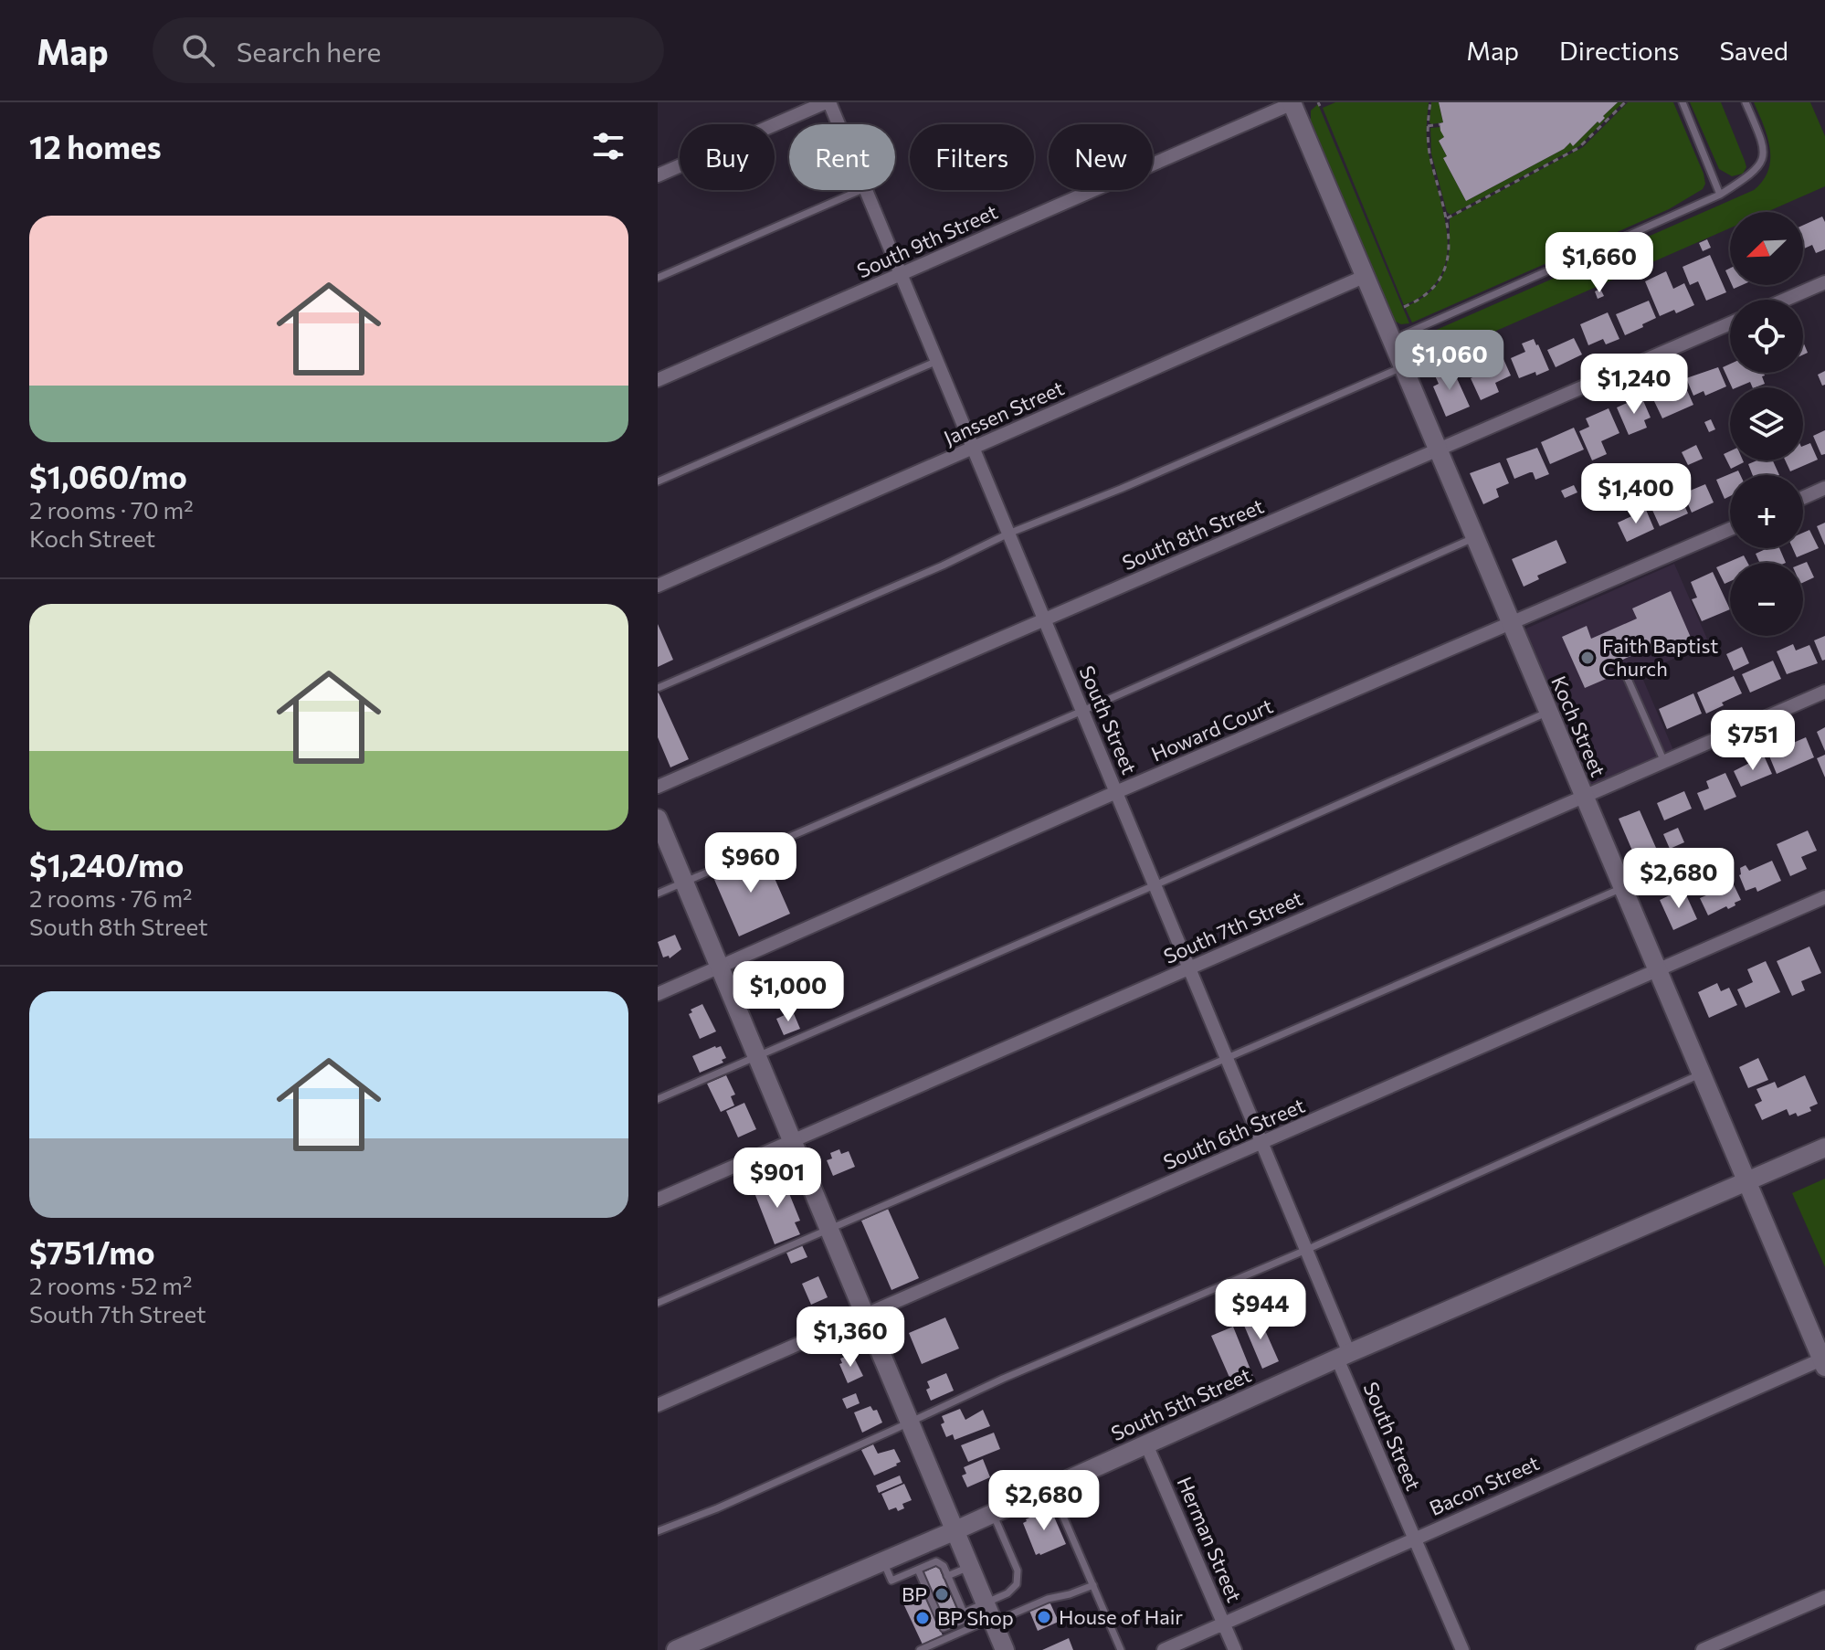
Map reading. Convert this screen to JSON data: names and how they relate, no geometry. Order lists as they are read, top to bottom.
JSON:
{
  "streets": {
    "street": [
      "South 9th Street",
      "Janssen Street",
      "South 8th Street",
      "South Street",
      "Koch Street",
      "Howard Court",
      "South 7th Street",
      "South 6th Street",
      "South 5th Street",
      "Bacon Street",
      "Herman Street"
    ]
  },
  "crossings": [
    ["South 9th Street", "South Street"],
    ["South 9th Street", "Koch Street"],
    ["Janssen Street", "South Street"],
    ["Janssen Street", "Koch Street"],
    ["South 8th Street", "South Street"],
    ["South 8th Street", "Koch Street"],
    ["South Street", "Howard Court"],
    ["South Street", "South 7th Street"],
    ["South Street", "South 6th Street"],
    ["South Street", "South 5th Street"],
    ["South Street", "Bacon Street"],
    ["Koch Street", "Howard Court"],
    ["Koch Street", "South 7th Street"],
    ["Koch Street", "South 6th Street"],
    ["Koch Street", "South 5th Street"],
    ["Koch Street", "Bacon Street"],
    ["South 5th Street", "Herman Street"],
    ["Bacon Street", "Herman Street"]
  ],
  "places": [
    "Faith Baptist Church",
    "BP",
    "House of Hair",
    "BP Shop"
  ],
  "north": "bottom left",
  "page": {
    "header": "Map",
    "search": "Search here",
    "nav": ["Map", "Directions", "Saved"],
    "heading": "12 homes",
    "chip": [
      "Buy",
      "Rent",
      "Filters",
      "New"
    ],
    "list": [
      {
        "name": "$1,060/mo",
        "note": "2 rooms · 70 m² · Koch Street"
      },
      {
        "name": "$1,240/mo",
        "note": "2 rooms · 76 m² · South 8th Street"
      },
      {
        "name": "$751/mo",
        "note": "2 rooms · 52 m² · South 7th Street"
      }
    ],
    "map_buttons": ["+", "−"],
    "price": [
      "$1,660",
      "$1,060",
      "$1,240",
      "$1,400",
      "$751",
      "$960",
      "$2,680",
      "$1,000",
      "$901",
      "$944",
      "$1,360",
      "$2,680"
    ]
  }
}
